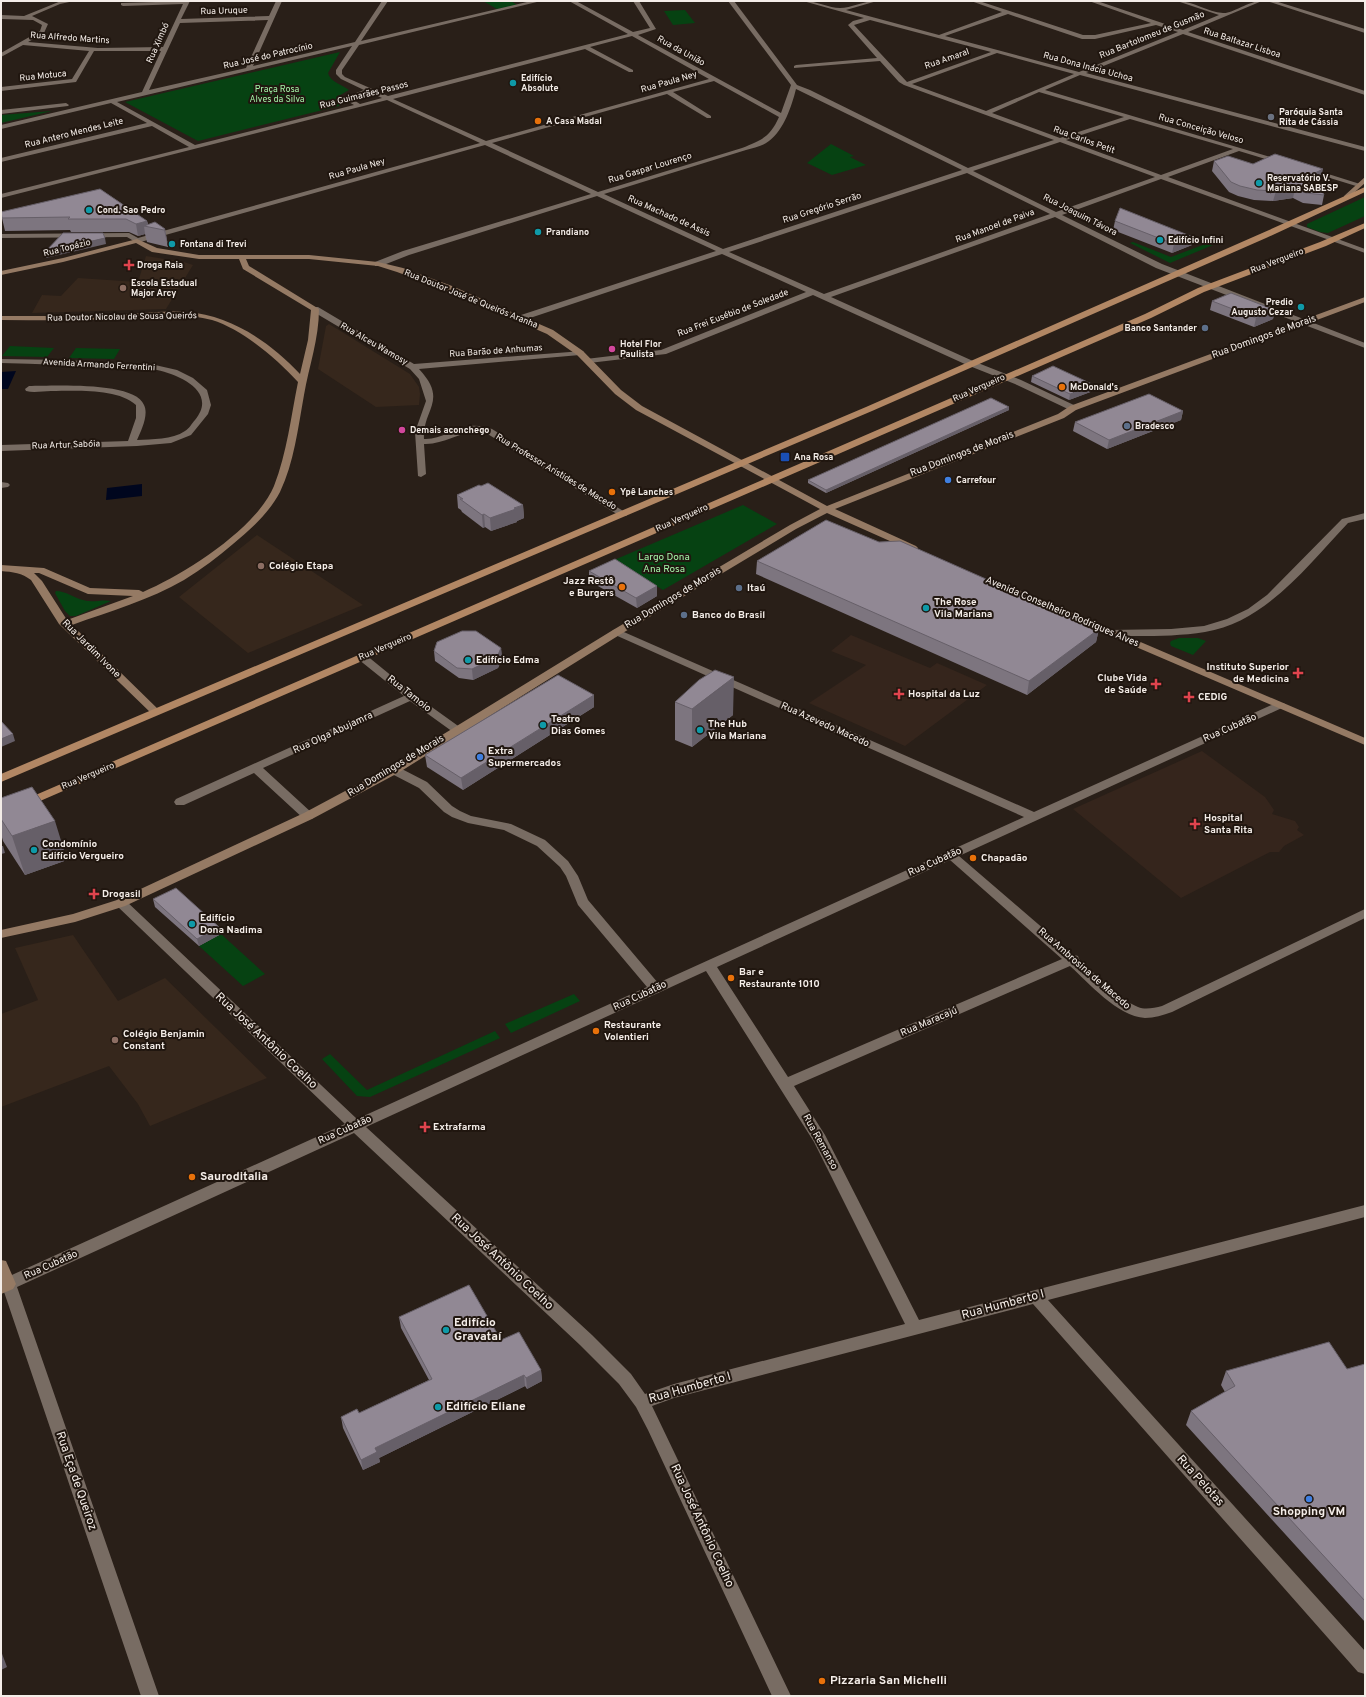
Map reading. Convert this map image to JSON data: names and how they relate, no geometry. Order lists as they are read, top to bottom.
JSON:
{
  "streets": {
    "main road": ["Rua Vergueiro"],
    "street": [
      "Rua Uruque",
      "Rua Bartolomeu de Gusmão",
      "Rua Alfredo Martins",
      "Rua Ximbó",
      "Rua Baltazar Lisboa",
      "Rua da União",
      "Rua José do Patrocínio",
      "Rua Amaral",
      "Rua Dona Inácia Uchoa",
      "Rua Motuca",
      "Rua Paula Ney",
      "Rua Guimarães Passos",
      "Rua Conceição Veloso",
      "Rua Antero Mendes Leite",
      "Rua Carlos Petit",
      "Rua Gaspar Lourenço",
      "Rua Gregório Serrão",
      "Rua Joaquim Távora",
      "Rua Machado de Assis",
      "Rua Manoel de Paiva",
      "Rua Topázio",
      "Rua Doutor José de Queirós Aranha",
      "Rua Frei Eusébio de Soledade",
      "Rua Doutor Nicolau de Sousa Queirós",
      "Rua Domingos de Morais",
      "Rua Alceu Wamosy",
      "Rua Barão de Anhumas",
      "Avenida Armando Ferrentini",
      "Rua Artur Sabóia",
      "Rua Professor Aristides de Macedo",
      "Avenida Conselheiro Rodrigues Alves",
      "Rua Jardim Ivone",
      "Rua Tamoio",
      "Rua Azevedo Macedo",
      "Rua Cubatão",
      "Rua Olga Abujamra",
      "Rua Ambrosina de Macedo",
      "Rua Maracajú",
      "Rua José Antônio Coelho",
      "Rua Remanso",
      "Rua Humberto I",
      "Rua Eça de Queiroz",
      "Rua Pelotas"
    ]
  },
  "crossings": [
    ["Rua Uruque", "Rua Ximbó"],
    ["Rua Bartolomeu de Gusmão", "Rua Baltazar Lisboa"],
    ["Rua Bartolomeu de Gusmão", "Rua Dona Inácia Uchoa"],
    ["Rua Bartolomeu de Gusmão", "Rua Conceição Veloso"],
    ["Rua Bartolomeu de Gusmão", "Rua Carlos Petit"],
    ["Rua Alfredo Martins", "Rua Ximbó"],
    ["Rua Alfredo Martins", "Rua Motuca"],
    ["Rua Ximbó", "Rua José do Patrocínio"],
    ["Rua da União", "Rua Paula Ney"],
    ["Rua da União", "Rua Guimarães Passos"],
    ["Rua da União", "Rua Gaspar Lourenço"],
    ["Rua José do Patrocínio", "Rua Machado de Assis"],
    ["Rua Amaral", "Rua Dona Inácia Uchoa"],
    ["Rua Amaral", "Rua Carlos Petit"],
    ["Rua Paula Ney", "Rua Machado de Assis"],
    ["Rua Paula Ney", "Rua Topázio"],
    ["Rua Paula Ney", "Rua Doutor José de Queirós Aranha"],
    ["Rua Guimarães Passos", "Rua Machado de Assis"],
    ["Rua Conceição Veloso", "Rua Gregório Serrão"],
    ["Rua Conceição Veloso", "Rua Manoel de Paiva"],
    ["Rua Carlos Petit", "Rua Gregório Serrão"],
    ["Rua Carlos Petit", "Rua Manoel de Paiva"],
    ["Rua Carlos Petit", "Rua Vergueiro"],
    ["Rua Gaspar Lourenço", "Rua Joaquim Távora"],
    ["Rua Gaspar Lourenço", "Rua Machado de Assis"],
    ["Rua Gaspar Lourenço", "Rua Doutor José de Queirós Aranha"],
    ["Rua Gregório Serrão", "Rua Joaquim Távora"],
    ["Rua Gregório Serrão", "Rua Machado de Assis"],
    ["Rua Gregório Serrão", "Rua Doutor José de Queirós Aranha"],
    ["Rua Joaquim Távora", "Rua Manoel de Paiva"],
    ["Rua Joaquim Távora", "Rua Vergueiro"],
    ["Rua Joaquim Távora", "Rua Domingos de Morais"],
    ["Rua Machado de Assis", "Rua Manoel de Paiva"],
    ["Rua Machado de Assis", "Rua Vergueiro"],
    ["Rua Machado de Assis", "Rua Frei Eusébio de Soledade"],
    ["Rua Machado de Assis", "Rua Domingos de Morais"],
    ["Rua Topázio", "Rua Doutor José de Queirós Aranha"],
    ["Rua Vergueiro", "Rua Tamoio"],
    ["Rua Doutor José de Queirós Aranha", "Rua Frei Eusébio de Soledade"],
    ["Rua Doutor José de Queirós Aranha", "Rua Alceu Wamosy"],
    ["Rua Doutor José de Queirós Aranha", "Rua Barão de Anhumas"],
    ["Rua Domingos de Morais", "Rua Tamoio"],
    ["Rua Domingos de Morais", "Rua Azevedo Macedo"],
    ["Rua Domingos de Morais", "Rua José Antônio Coelho"],
    ["Rua Alceu Wamosy", "Rua Barão de Anhumas"],
    ["Rua Alceu Wamosy", "Rua Professor Aristides de Macedo"],
    ["Avenida Armando Ferrentini", "Rua Artur Sabóia"],
    ["Avenida Conselheiro Rodrigues Alves", "Rua Cubatão"],
    ["Rua Tamoio", "Rua Olga Abujamra"],
    ["Rua Azevedo Macedo", "Rua Cubatão"],
    ["Rua Cubatão", "Rua Ambrosina de Macedo"],
    ["Rua Cubatão", "Rua José Antônio Coelho"],
    ["Rua Cubatão", "Rua Remanso"],
    ["Rua Cubatão", "Rua Eça de Queiroz"],
    ["Rua Ambrosina de Macedo", "Rua Maracajú"],
    ["Rua Maracajú", "Rua Remanso"],
    ["Rua José Antônio Coelho", "Rua Humberto I"],
    ["Rua Remanso", "Rua Humberto I"],
    ["Rua Humberto I", "Rua Pelotas"]
  ],
  "parks": ["Praça Rosa Alves da Silva", "Largo Dona Ana Rosa"],
  "places": {
    "other": [
      "Edifício Absolute",
      "Paróquia Santa Rita de Cássia",
      "A Casa Madal",
      "Reservatório V. Mariana SABESP",
      "Cond. Sao Pedro",
      "Prandiano",
      "Edifício Infini",
      "Fontana di Trevi",
      "Escola Estadual Major Arcy",
      "Predio Augusto Cezar",
      "Banco Santander",
      "Hotel Flor Paulista",
      "McDonald's",
      "Bradesco",
      "Demais aconchego",
      "Carrefour",
      "Ypê Lanches",
      "Colégio Etapa",
      "Jazz Restô e Burgers",
      "Itaú",
      "The Rose Vila Mariana",
      "Banco do Brasil",
      "Edifício Edma",
      "Teatro Dias Gomes",
      "The Hub Vila Mariana",
      "Extra Supermercados",
      "Condomínio Edifício Vergueiro",
      "Chapadão",
      "Edifício Dona Nadima",
      "Bar e Restaurante 1010",
      "Restaurante Volentieri",
      "Colégio Benjamin Constant",
      "Sauroditalia",
      "Edifício Gravataí",
      "Edifício Eliane",
      "Shopping VM",
      "Pizzaria San Michelli"
    ],
    "health": [
      "Droga Raia",
      "Instituto Superior de Medicina",
      "Clube Vida de Saúde",
      "Hospital da Luz",
      "CEDIG",
      "Hospital Santa Rita",
      "Drogasil",
      "Extrafarma"
    ],
    "transit": ["Ana Rosa"]
  }
}
